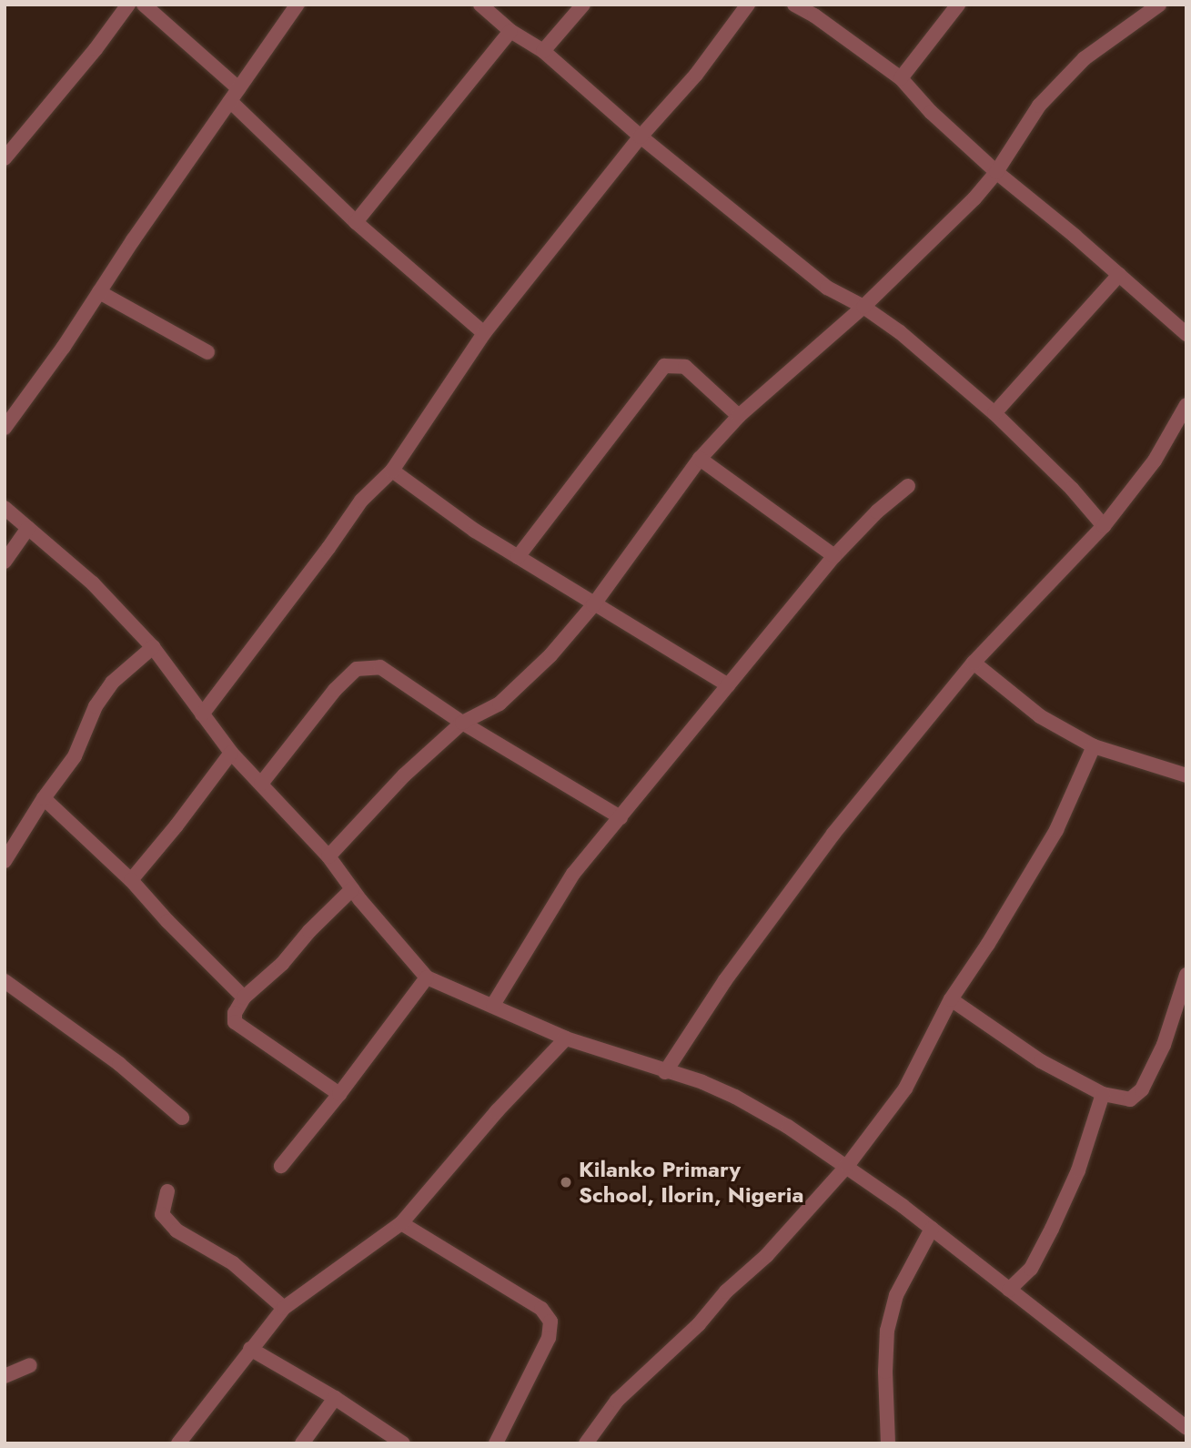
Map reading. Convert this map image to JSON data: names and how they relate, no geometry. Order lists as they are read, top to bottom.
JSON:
{
  "places": ["Kilanko Primary School, Ilorin, Nigeria"]
}
